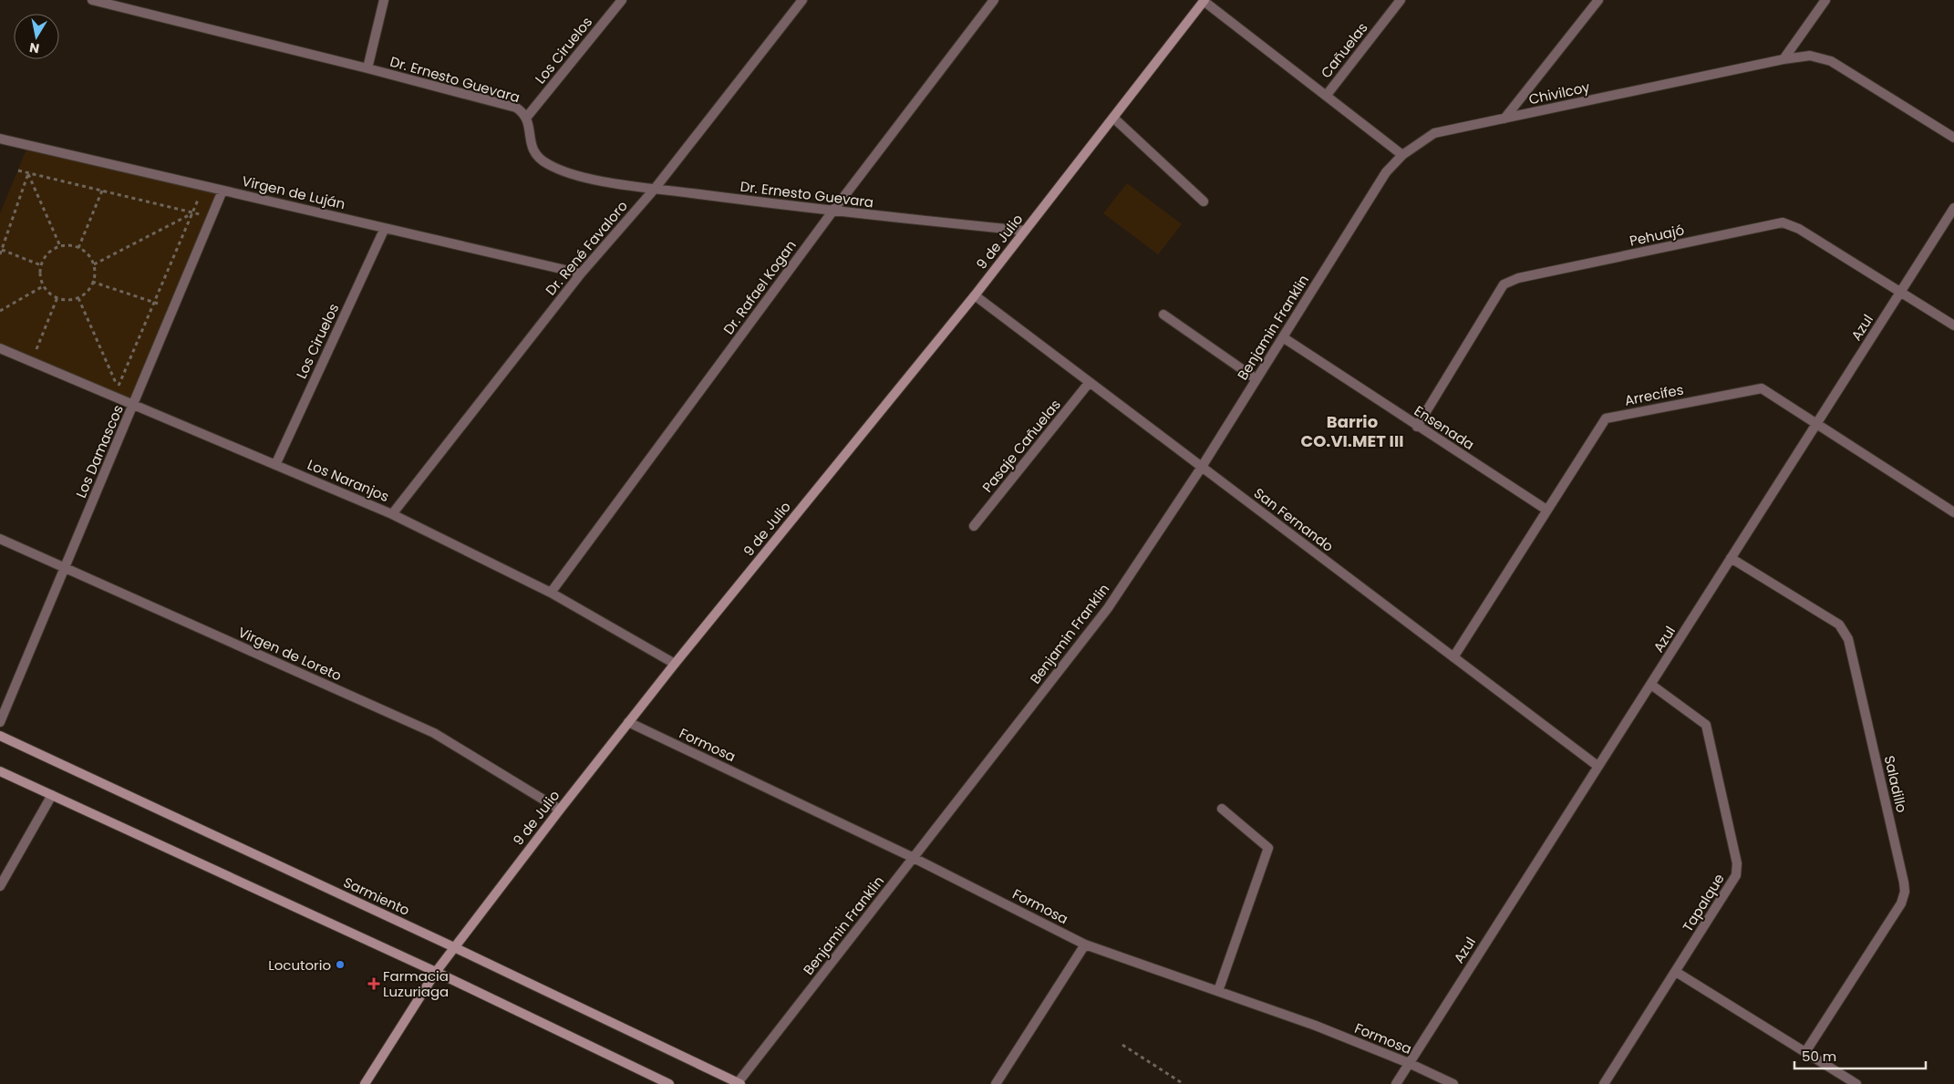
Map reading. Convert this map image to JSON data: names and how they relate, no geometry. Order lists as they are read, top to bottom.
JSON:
{
  "streets": {
    "main road": ["9 de Julio", "Sarmiento"],
    "street": [
      "Los Ciruelos",
      "Cañuelas",
      "Dr. Ernesto Guevara",
      "Chivilcoy",
      "Virgen de Luján",
      "Pehuajó",
      "Dr. René Favaloro",
      "Dr. Rafael Kogan",
      "Benjamin Franklin",
      "Azul",
      "Arrecifes",
      "Ensenada",
      "Pasaje Cañuelas",
      "Los Damascos",
      "Los Naranjos",
      "San Fernando",
      "Virgen de Loreto",
      "Formosa",
      "Saladillo",
      "Tapalque"
    ]
  },
  "crossings": [
    ["Los Ciruelos", "Dr. Ernesto Guevara"],
    ["Los Ciruelos", "Virgen de Luján"],
    ["Los Ciruelos", "Los Naranjos"],
    ["Dr. Ernesto Guevara", "9 de Julio"],
    ["Dr. Ernesto Guevara", "Dr. René Favaloro"],
    ["Dr. Ernesto Guevara", "Dr. Rafael Kogan"],
    ["Chivilcoy", "Benjamin Franklin"],
    ["Virgen de Luján", "Dr. René Favaloro"],
    ["Virgen de Luján", "Los Damascos"],
    ["Pehuajó", "Azul"],
    ["Pehuajó", "Ensenada"],
    ["9 de Julio", "Los Naranjos"],
    ["9 de Julio", "San Fernando"],
    ["9 de Julio", "Virgen de Loreto"],
    ["9 de Julio", "Formosa"],
    ["9 de Julio", "Sarmiento"],
    ["Dr. René Favaloro", "Los Naranjos"],
    ["Dr. Rafael Kogan", "Los Naranjos"],
    ["Benjamin Franklin", "Ensenada"],
    ["Benjamin Franklin", "San Fernando"],
    ["Benjamin Franklin", "Formosa"],
    ["Benjamin Franklin", "Sarmiento"],
    ["Azul", "Arrecifes"],
    ["Azul", "San Fernando"],
    ["Azul", "Formosa"],
    ["Azul", "Saladillo"],
    ["Azul", "Tapalque"],
    ["Arrecifes", "Ensenada"],
    ["Arrecifes", "San Fernando"],
    ["Pasaje Cañuelas", "San Fernando"],
    ["Los Damascos", "Los Naranjos"],
    ["Los Damascos", "Virgen de Loreto"]
  ],
  "districts": ["Barrio CO.VI.MET III"],
  "places": {
    "other": ["Locutorio"],
    "health": ["Farmacia Luzuriaga"]
  },
  "scale_bar": "50 m",
  "north": "bottom"
}
